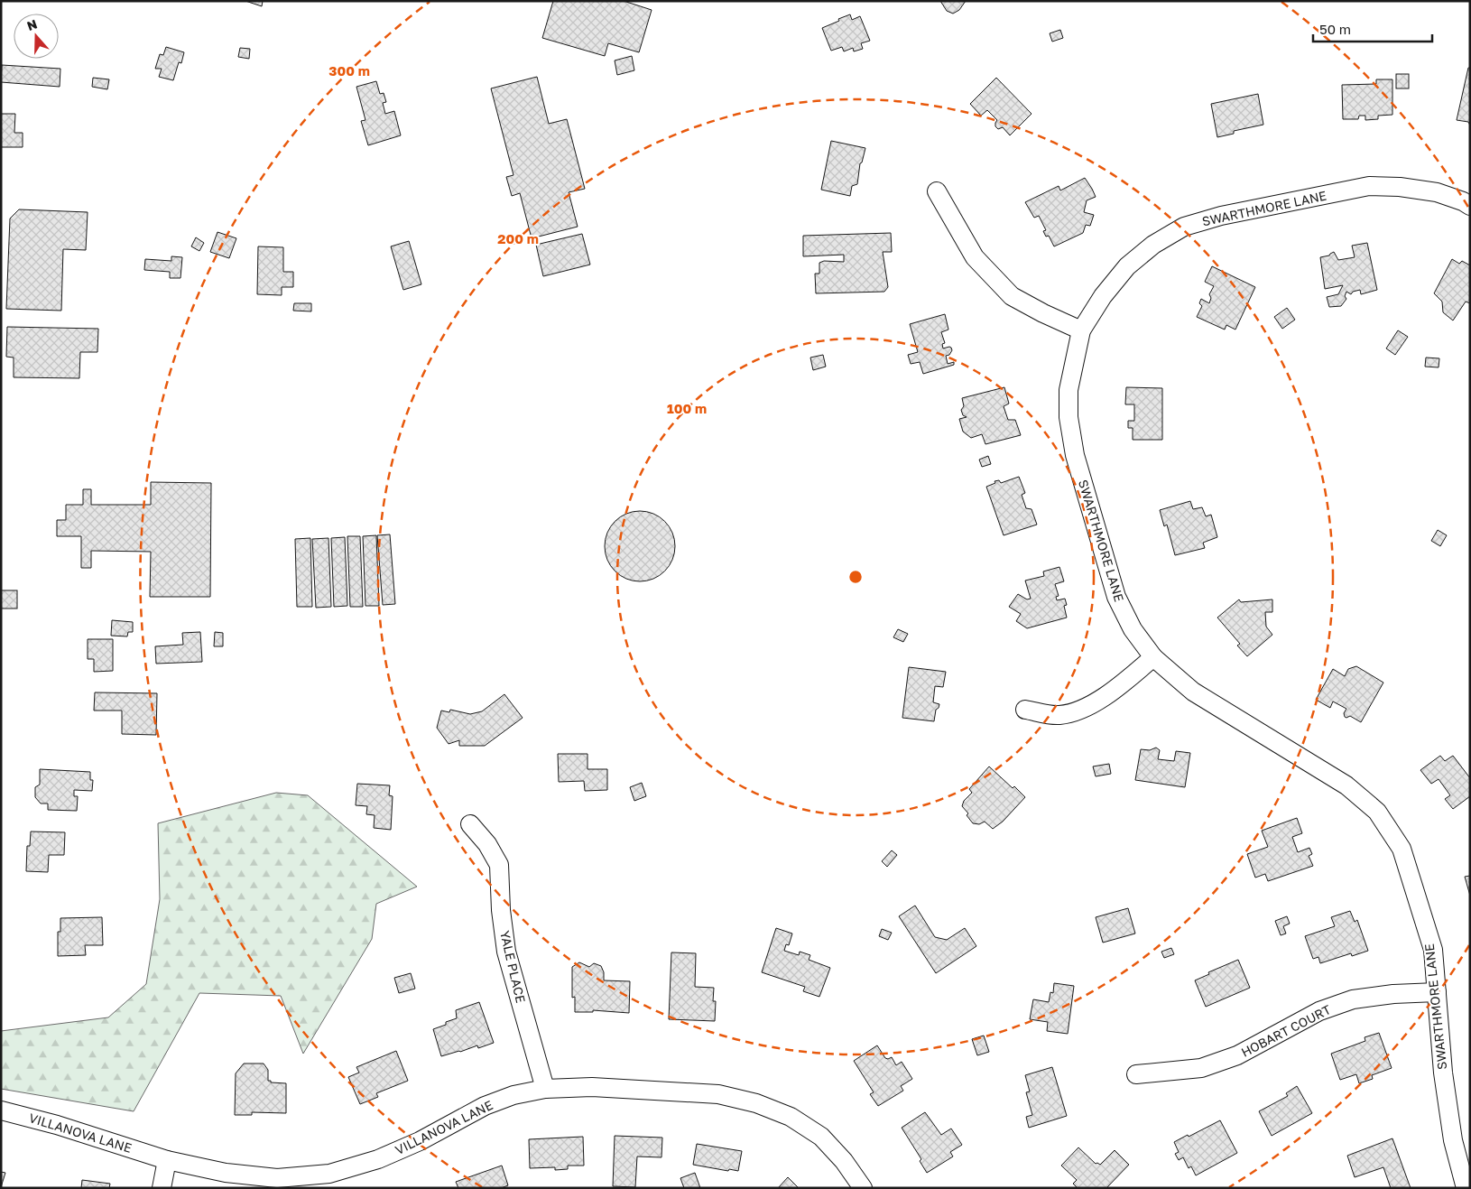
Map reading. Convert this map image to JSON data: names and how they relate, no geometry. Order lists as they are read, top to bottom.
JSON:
{
  "streets": {
    "street": [
      "SWARTHMORE LANE",
      "YALE PLACE",
      "HOBART COURT",
      "VILLANOVA LANE"
    ]
  },
  "crossings": [
    ["SWARTHMORE LANE", "HOBART COURT"],
    ["YALE PLACE", "VILLANOVA LANE"]
  ],
  "scale_bar": "50 m",
  "north": "top",
  "rings": ["300 m", "200 m", "100 m"]
}
